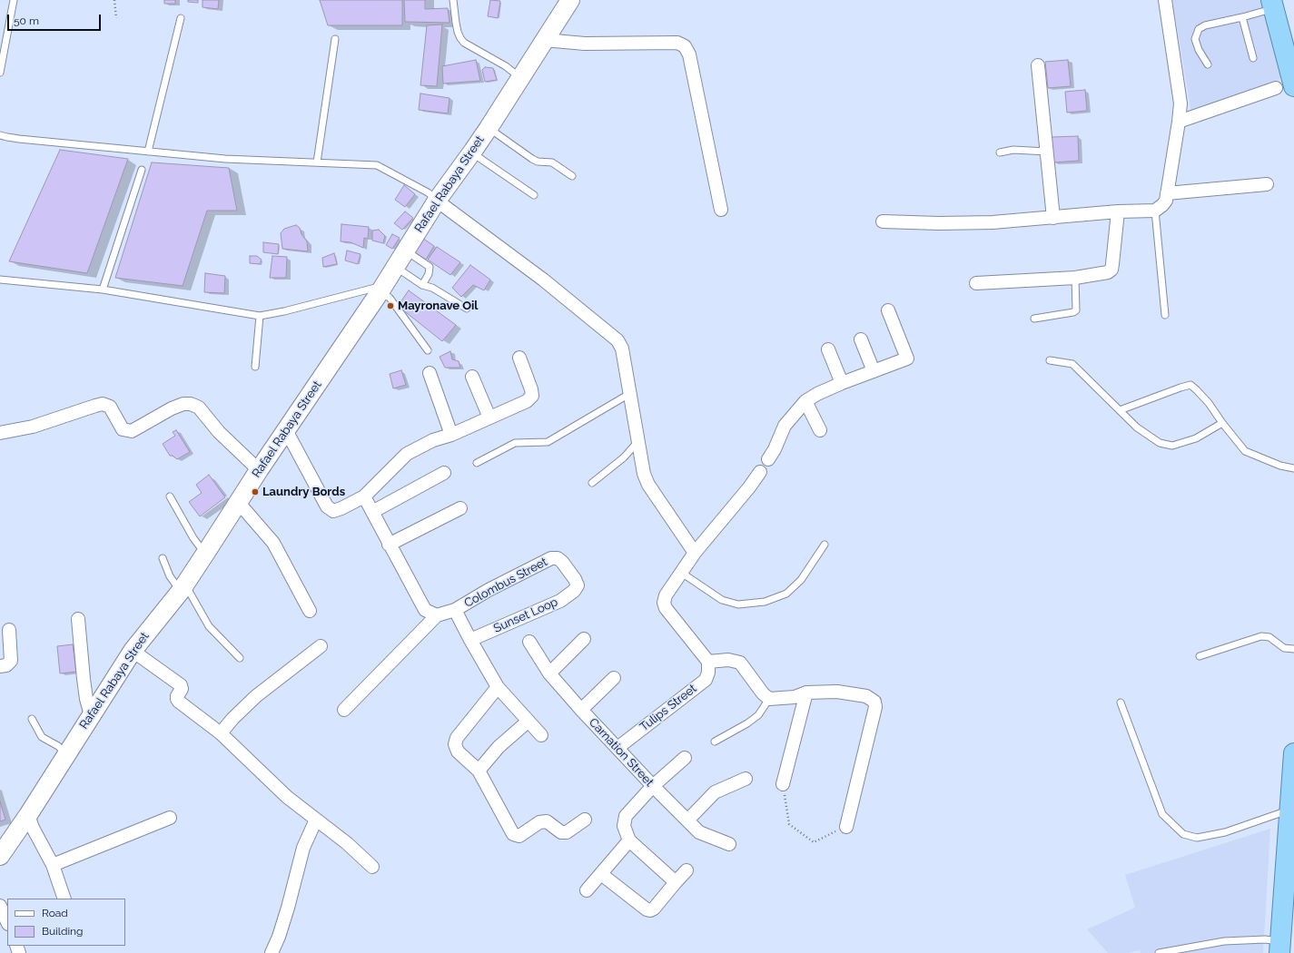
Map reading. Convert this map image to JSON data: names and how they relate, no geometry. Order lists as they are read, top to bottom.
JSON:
{
  "streets": {
    "main road": ["Rafael Rabaya Street"],
    "street": [
      "Colombus Street",
      "Sunset Loop",
      "Tulips Street",
      "Carnation Street"
    ]
  },
  "crossings": [
    ["Colombus Street", "Sunset Loop"],
    ["Tulips Street", "Carnation Street"]
  ],
  "places": ["Mayronave Oil", "Laundry Bords"],
  "legend": ["Road", "Building"],
  "scale_bar": "50 m"
}
